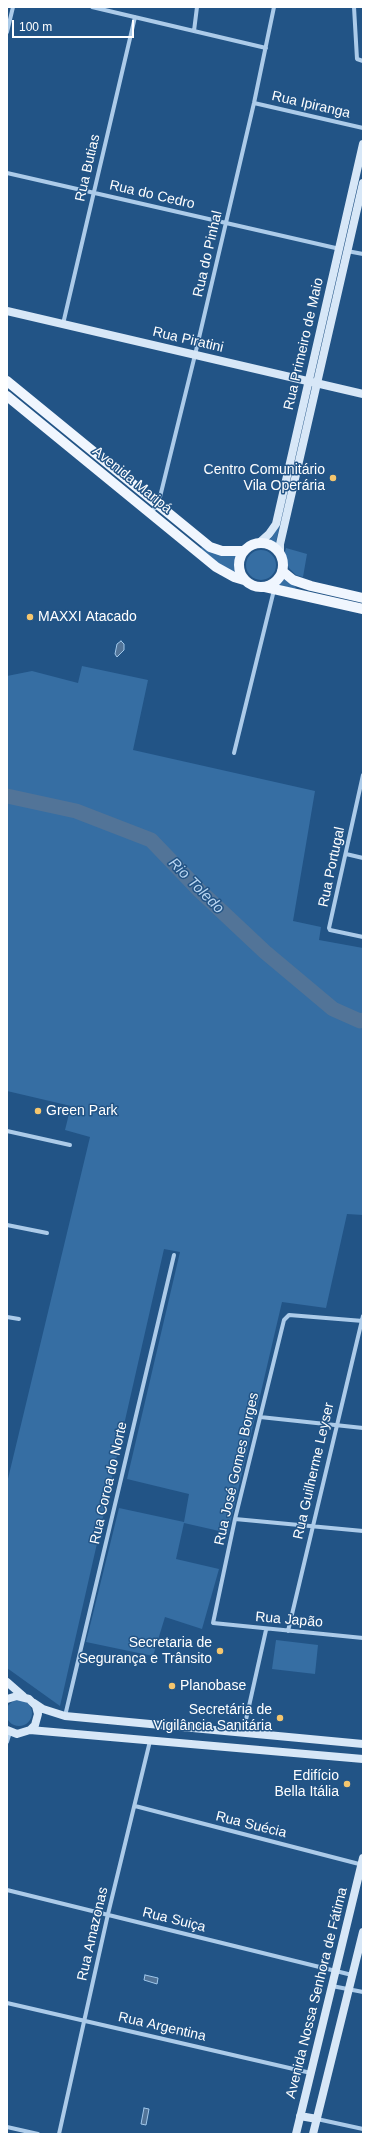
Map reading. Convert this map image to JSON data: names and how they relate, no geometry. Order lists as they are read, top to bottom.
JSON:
{
  "streets": {
    "main road": [
      "Rua Piratini",
      "Rua Primeiro de Maio",
      "Avenida Maripá",
      "Avenida Nossa Senhora de Fátima"
    ],
    "street": [
      "Rua Ipiranga",
      "Rua Butias",
      "Rua do Cedro",
      "Rua do Pinhal",
      "Rua Portugal",
      "Rua José Gomes Borges",
      "Rua Guilherme Leyser",
      "Rua Coroa do Norte",
      "Rua Japão",
      "Rua Suécia",
      "Rua Suiça",
      "Rua Amazonas",
      "Rua Argentina"
    ]
  },
  "crossings": [
    ["Rua Ipiranga", "Rua do Pinhal"],
    ["Rua Butias", "Rua do Cedro"],
    ["Rua Butias", "Rua Piratini"],
    ["Rua do Cedro", "Rua do Pinhal"],
    ["Rua do Cedro", "Rua Primeiro de Maio"],
    ["Rua do Pinhal", "Rua Piratini"],
    ["Rua do Pinhal", "Avenida Maripá"],
    ["Rua Piratini", "Rua Primeiro de Maio"],
    ["Rua Primeiro de Maio", "Avenida Maripá"],
    ["Rua José Gomes Borges", "Rua Guilherme Leyser"],
    ["Rua José Gomes Borges", "Rua Japão"],
    ["Rua Guilherme Leyser", "Rua Japão"],
    ["Rua Suécia", "Rua Amazonas"],
    ["Rua Suécia", "Avenida Nossa Senhora de Fátima"],
    ["Rua Suiça", "Rua Amazonas"],
    ["Rua Suiça", "Avenida Nossa Senhora de Fátima"],
    ["Rua Amazonas", "Rua Argentina"],
    ["Avenida Nossa Senhora de Fátima", "Rua Argentina"]
  ],
  "water": ["Rio Toledo"],
  "places": [
    "Centro Comunitário Vila Operária",
    "MAXXI Atacado",
    "Green Park",
    "Secretaria de Segurança e Trânsito",
    "Planobase",
    "Secretária de Vigilância Sanitária",
    "Edifício Bella Itália"
  ],
  "scale_bar": "100 m"
}
